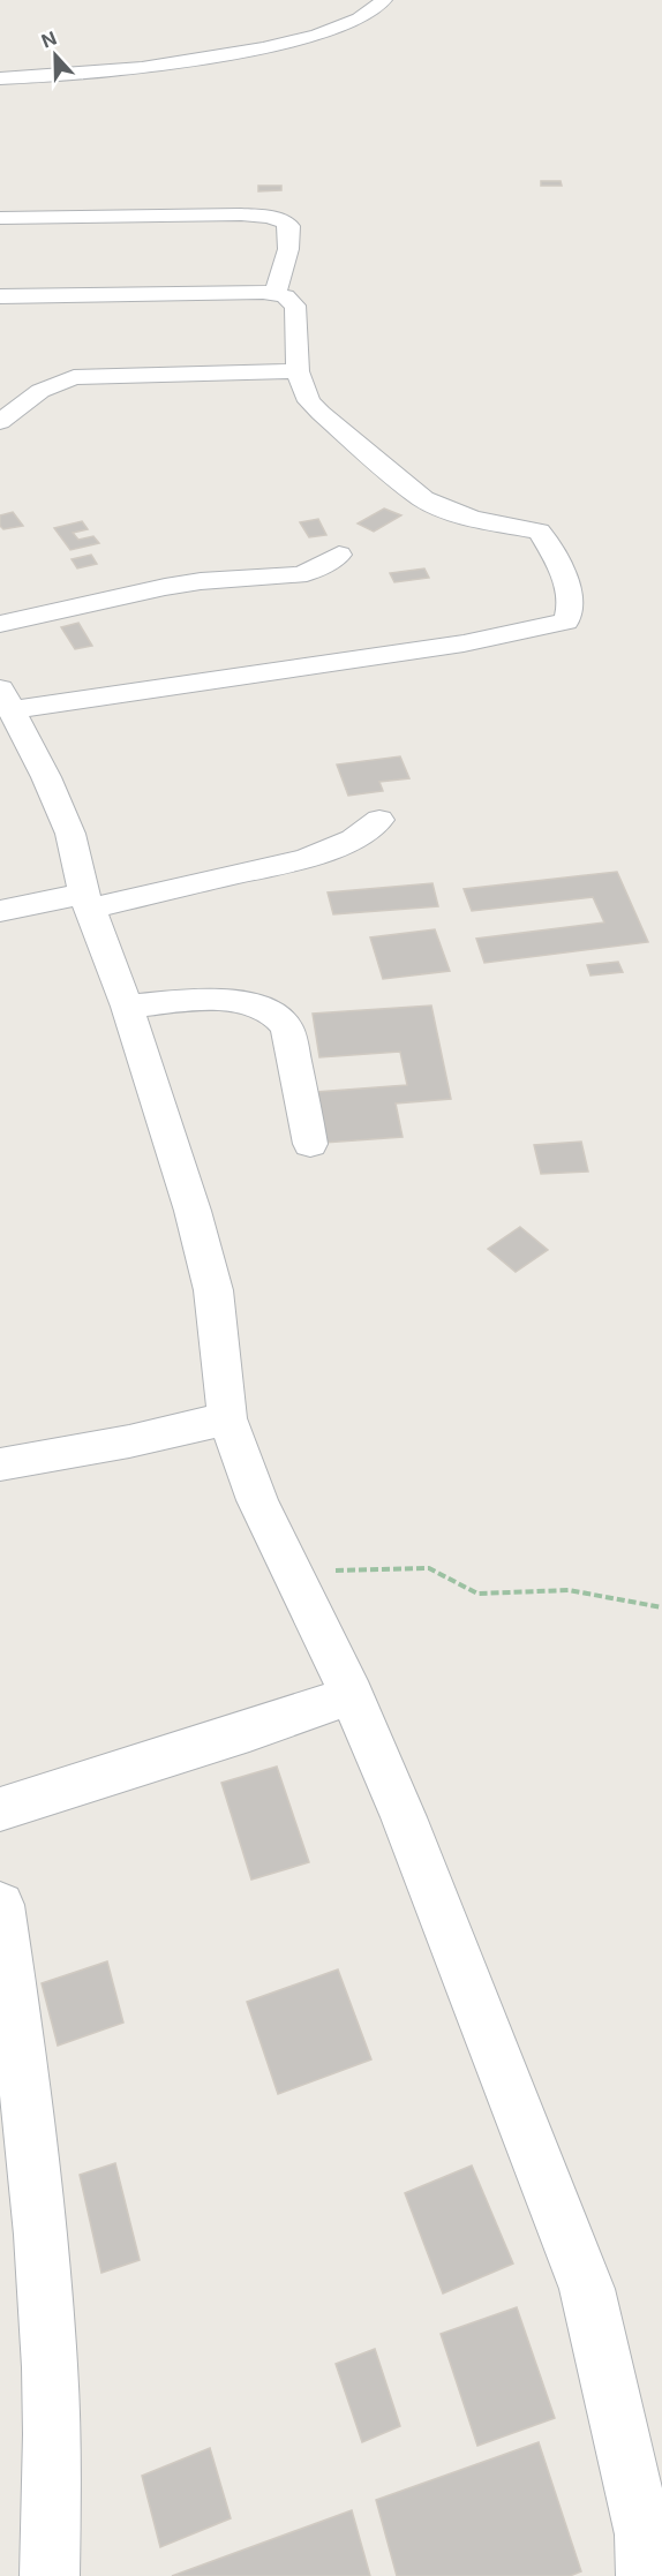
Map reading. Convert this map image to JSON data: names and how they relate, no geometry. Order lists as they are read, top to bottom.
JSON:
{
  "north": "top"
}
